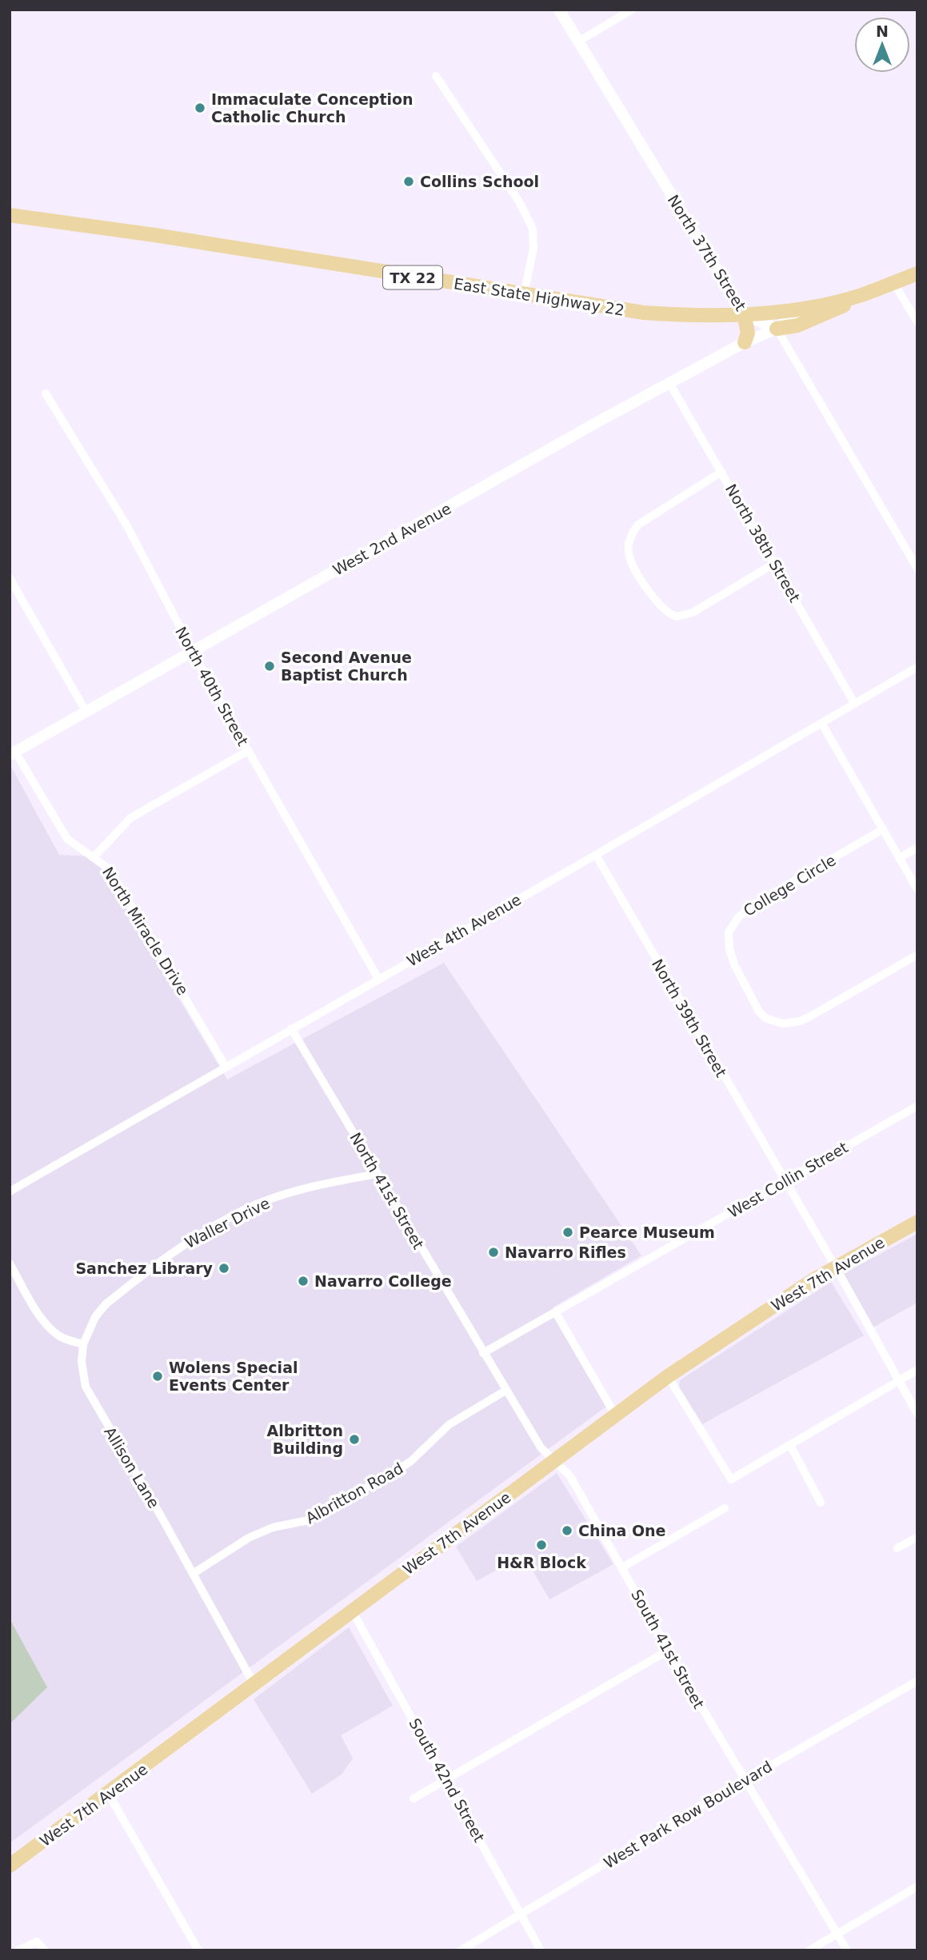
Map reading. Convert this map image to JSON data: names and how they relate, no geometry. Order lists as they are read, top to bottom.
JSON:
{
  "streets": {
    "main road": ["TX 22", "East State Highway 22", "West 7th Avenue"],
    "street": [
      "North 37th Street",
      "West 2nd Avenue",
      "North 38th Street",
      "North 40th Street",
      "College Circle",
      "West 4th Avenue",
      "North Miracle Drive",
      "North 39th Street",
      "West Collin Street",
      "North 41st Street",
      "Waller Drive",
      "Allison Lane",
      "Albritton Road",
      "South 41st Street",
      "South 42nd Street",
      "West Park Row Boulevard"
    ]
  },
  "crossings": [
    ["North 37th Street", "East State Highway 22"],
    ["North 37th Street", "West 2nd Avenue"],
    ["TX 22", "East State Highway 22"],
    ["East State Highway 22", "West 2nd Avenue"],
    ["West 2nd Avenue", "North 38th Street"],
    ["West 2nd Avenue", "North 40th Street"],
    ["West 2nd Avenue", "North Miracle Drive"],
    ["North 38th Street", "West 4th Avenue"],
    ["North 40th Street", "West 4th Avenue"],
    ["West 4th Avenue", "North Miracle Drive"],
    ["West 4th Avenue", "North 39th Street"],
    ["West 4th Avenue", "North 41st Street"],
    ["North 39th Street", "West Collin Street"],
    ["North 39th Street", "West 7th Avenue"],
    ["West Collin Street", "North 41st Street"],
    ["West Collin Street", "South 41st Street"],
    ["North 41st Street", "Waller Drive"],
    ["North 41st Street", "South 41st Street"],
    ["Waller Drive", "Allison Lane"],
    ["West 7th Avenue", "Allison Lane"],
    ["West 7th Avenue", "South 41st Street"],
    ["West 7th Avenue", "South 42nd Street"],
    ["Allison Lane", "Albritton Road"],
    ["Albritton Road", "South 41st Street"],
    ["South 41st Street", "West Park Row Boulevard"],
    ["South 42nd Street", "West Park Row Boulevard"]
  ],
  "places": [
    "Immaculate Conception Catholic Church",
    "Collins School",
    "Second Avenue Baptist Church",
    "Pearce Museum",
    "Navarro Rifles",
    "Sanchez Library",
    "Navarro College",
    "Wolens Special Events Center",
    "Albritton Building",
    "China One",
    "H&R Block"
  ],
  "north": "top"
}
